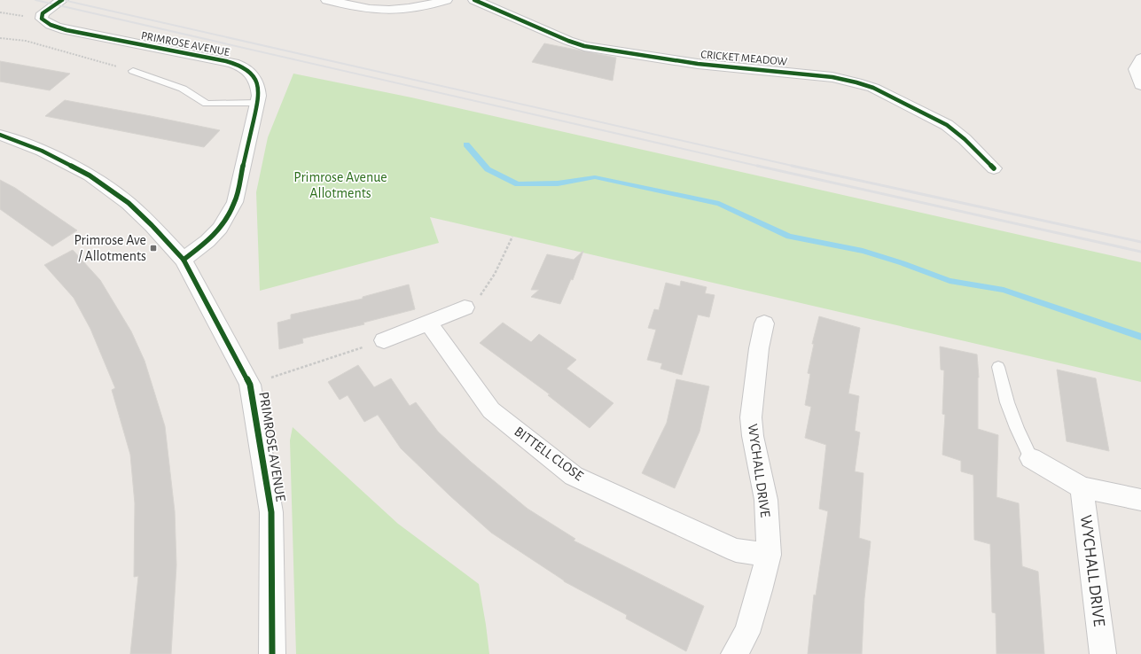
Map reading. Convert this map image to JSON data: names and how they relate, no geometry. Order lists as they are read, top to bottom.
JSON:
{
  "streets": {
    "street": [
      "PRIMROSE AVENUE",
      "CRICKET MEADOW",
      "BITTELL CLOSE",
      "WYCHALL DRIVE"
    ]
  },
  "crossings": [
    ["BITTELL CLOSE", "WYCHALL DRIVE"]
  ],
  "parks": ["Primrose Avenue Allotments"],
  "places": {
    "transit": ["Primrose Ave / Allotments"]
  }
}
